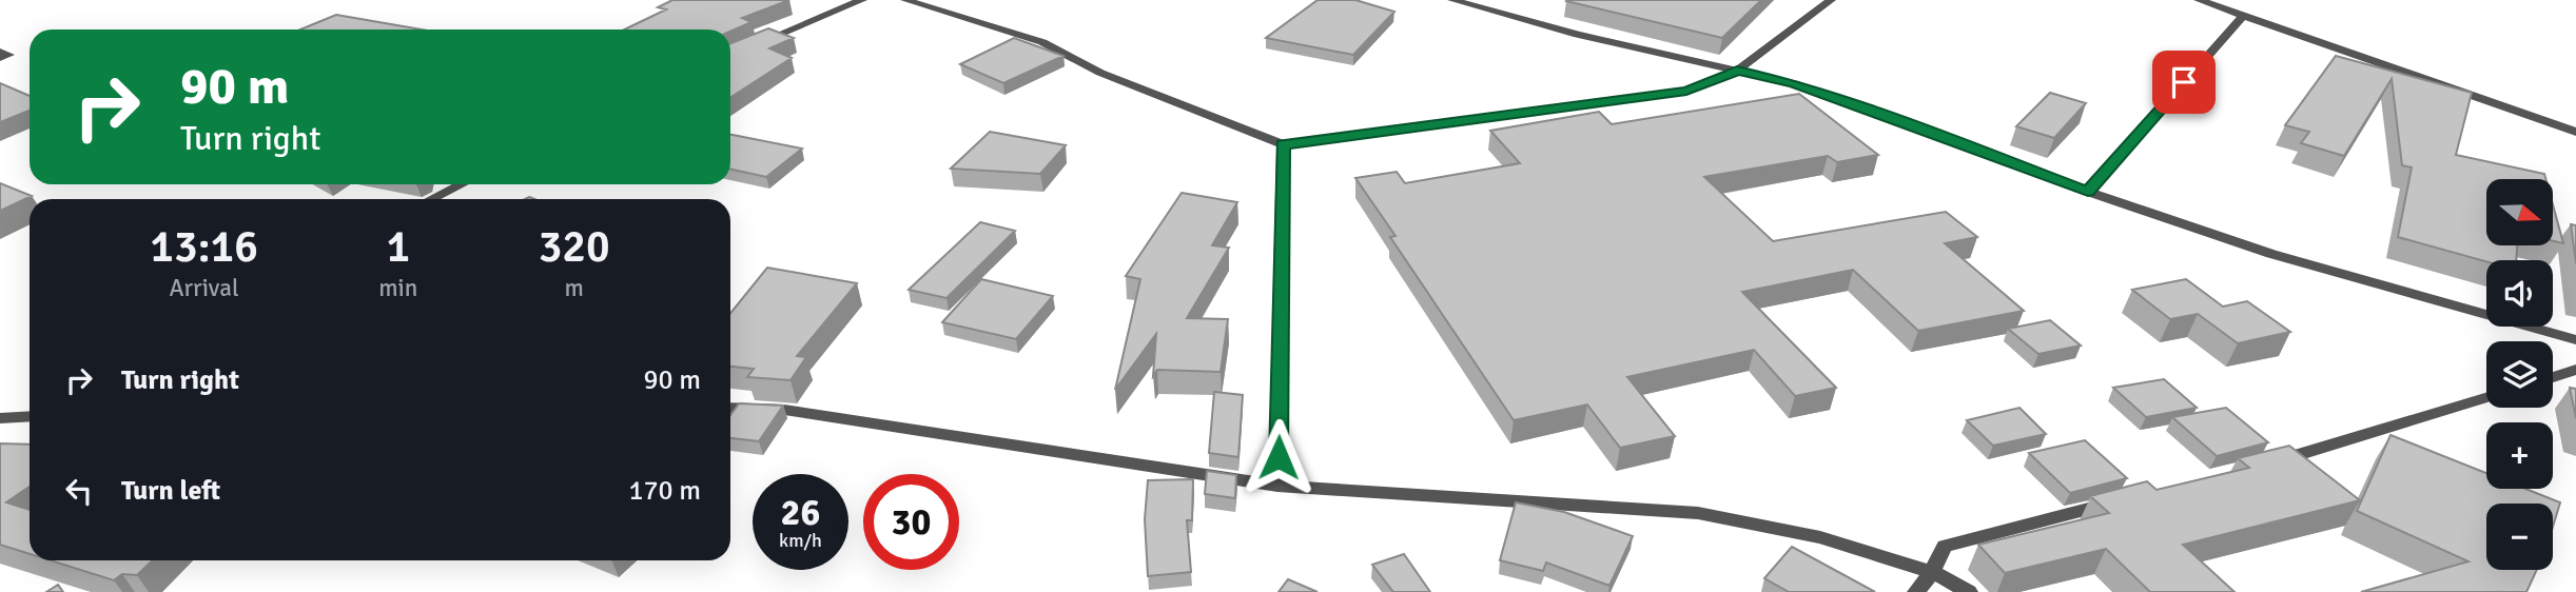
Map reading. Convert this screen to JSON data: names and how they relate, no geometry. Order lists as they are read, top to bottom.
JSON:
{
  "north": "right",
  "page": {
    "turn": ["90 m", "Turn right"],
    "map_buttons": ["+", "−"],
    "eta": [
      "13:16",
      "Arrival",
      "1",
      "min",
      "320",
      "m"
    ],
    "list": [
      {
        "name": "Turn right",
        "value": "90 m"
      },
      {
        "name": "Turn left",
        "value": "170 m"
      }
    ],
    "speed": "26 km/h",
    "limit": "30"
  }
}
